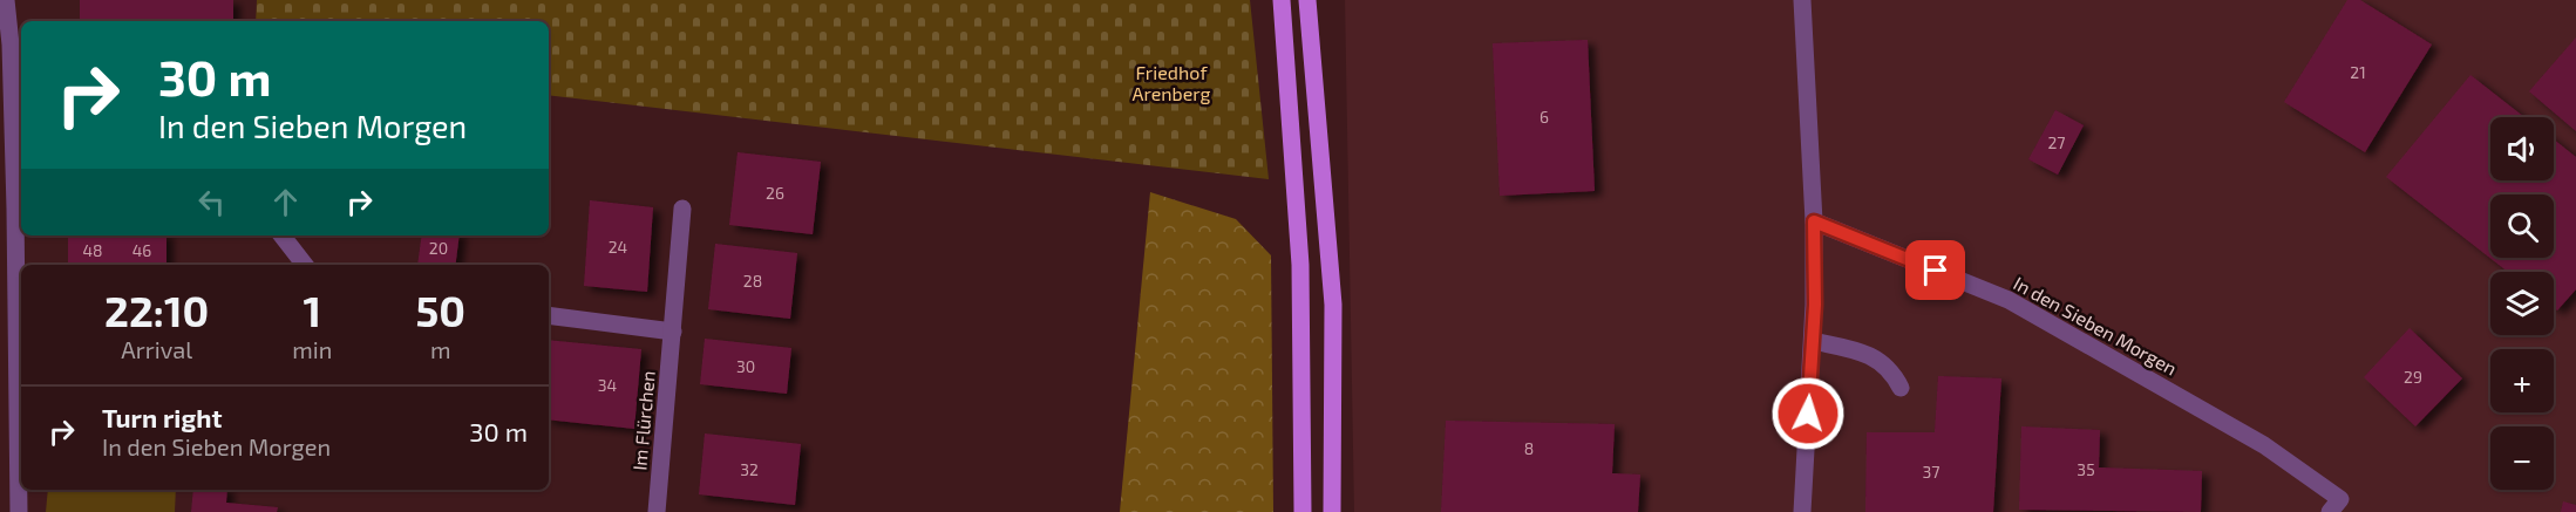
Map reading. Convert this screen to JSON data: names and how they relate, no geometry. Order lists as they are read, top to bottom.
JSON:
{
  "streets": {
    "street": ["In den Sieben Morgen", "Im Flürchen"]
  },
  "parks": ["Friedhof Arenberg"],
  "house_numbers": [
    "21",
    "6",
    "27",
    "26",
    "24",
    "20",
    "48",
    "46",
    "28",
    "30",
    "29",
    "34",
    "8",
    "32",
    "35",
    "37"
  ],
  "page": {
    "turn": ["30 m", "In den Sieben Morgen"],
    "map_buttons": ["+", "−"],
    "eta": [
      "22:10",
      "Arrival",
      "1",
      "min",
      "50",
      "m"
    ],
    "list": [
      {
        "name": "Turn right",
        "note": "In den Sieben Morgen",
        "value": "30 m"
      }
    ]
  }
}
